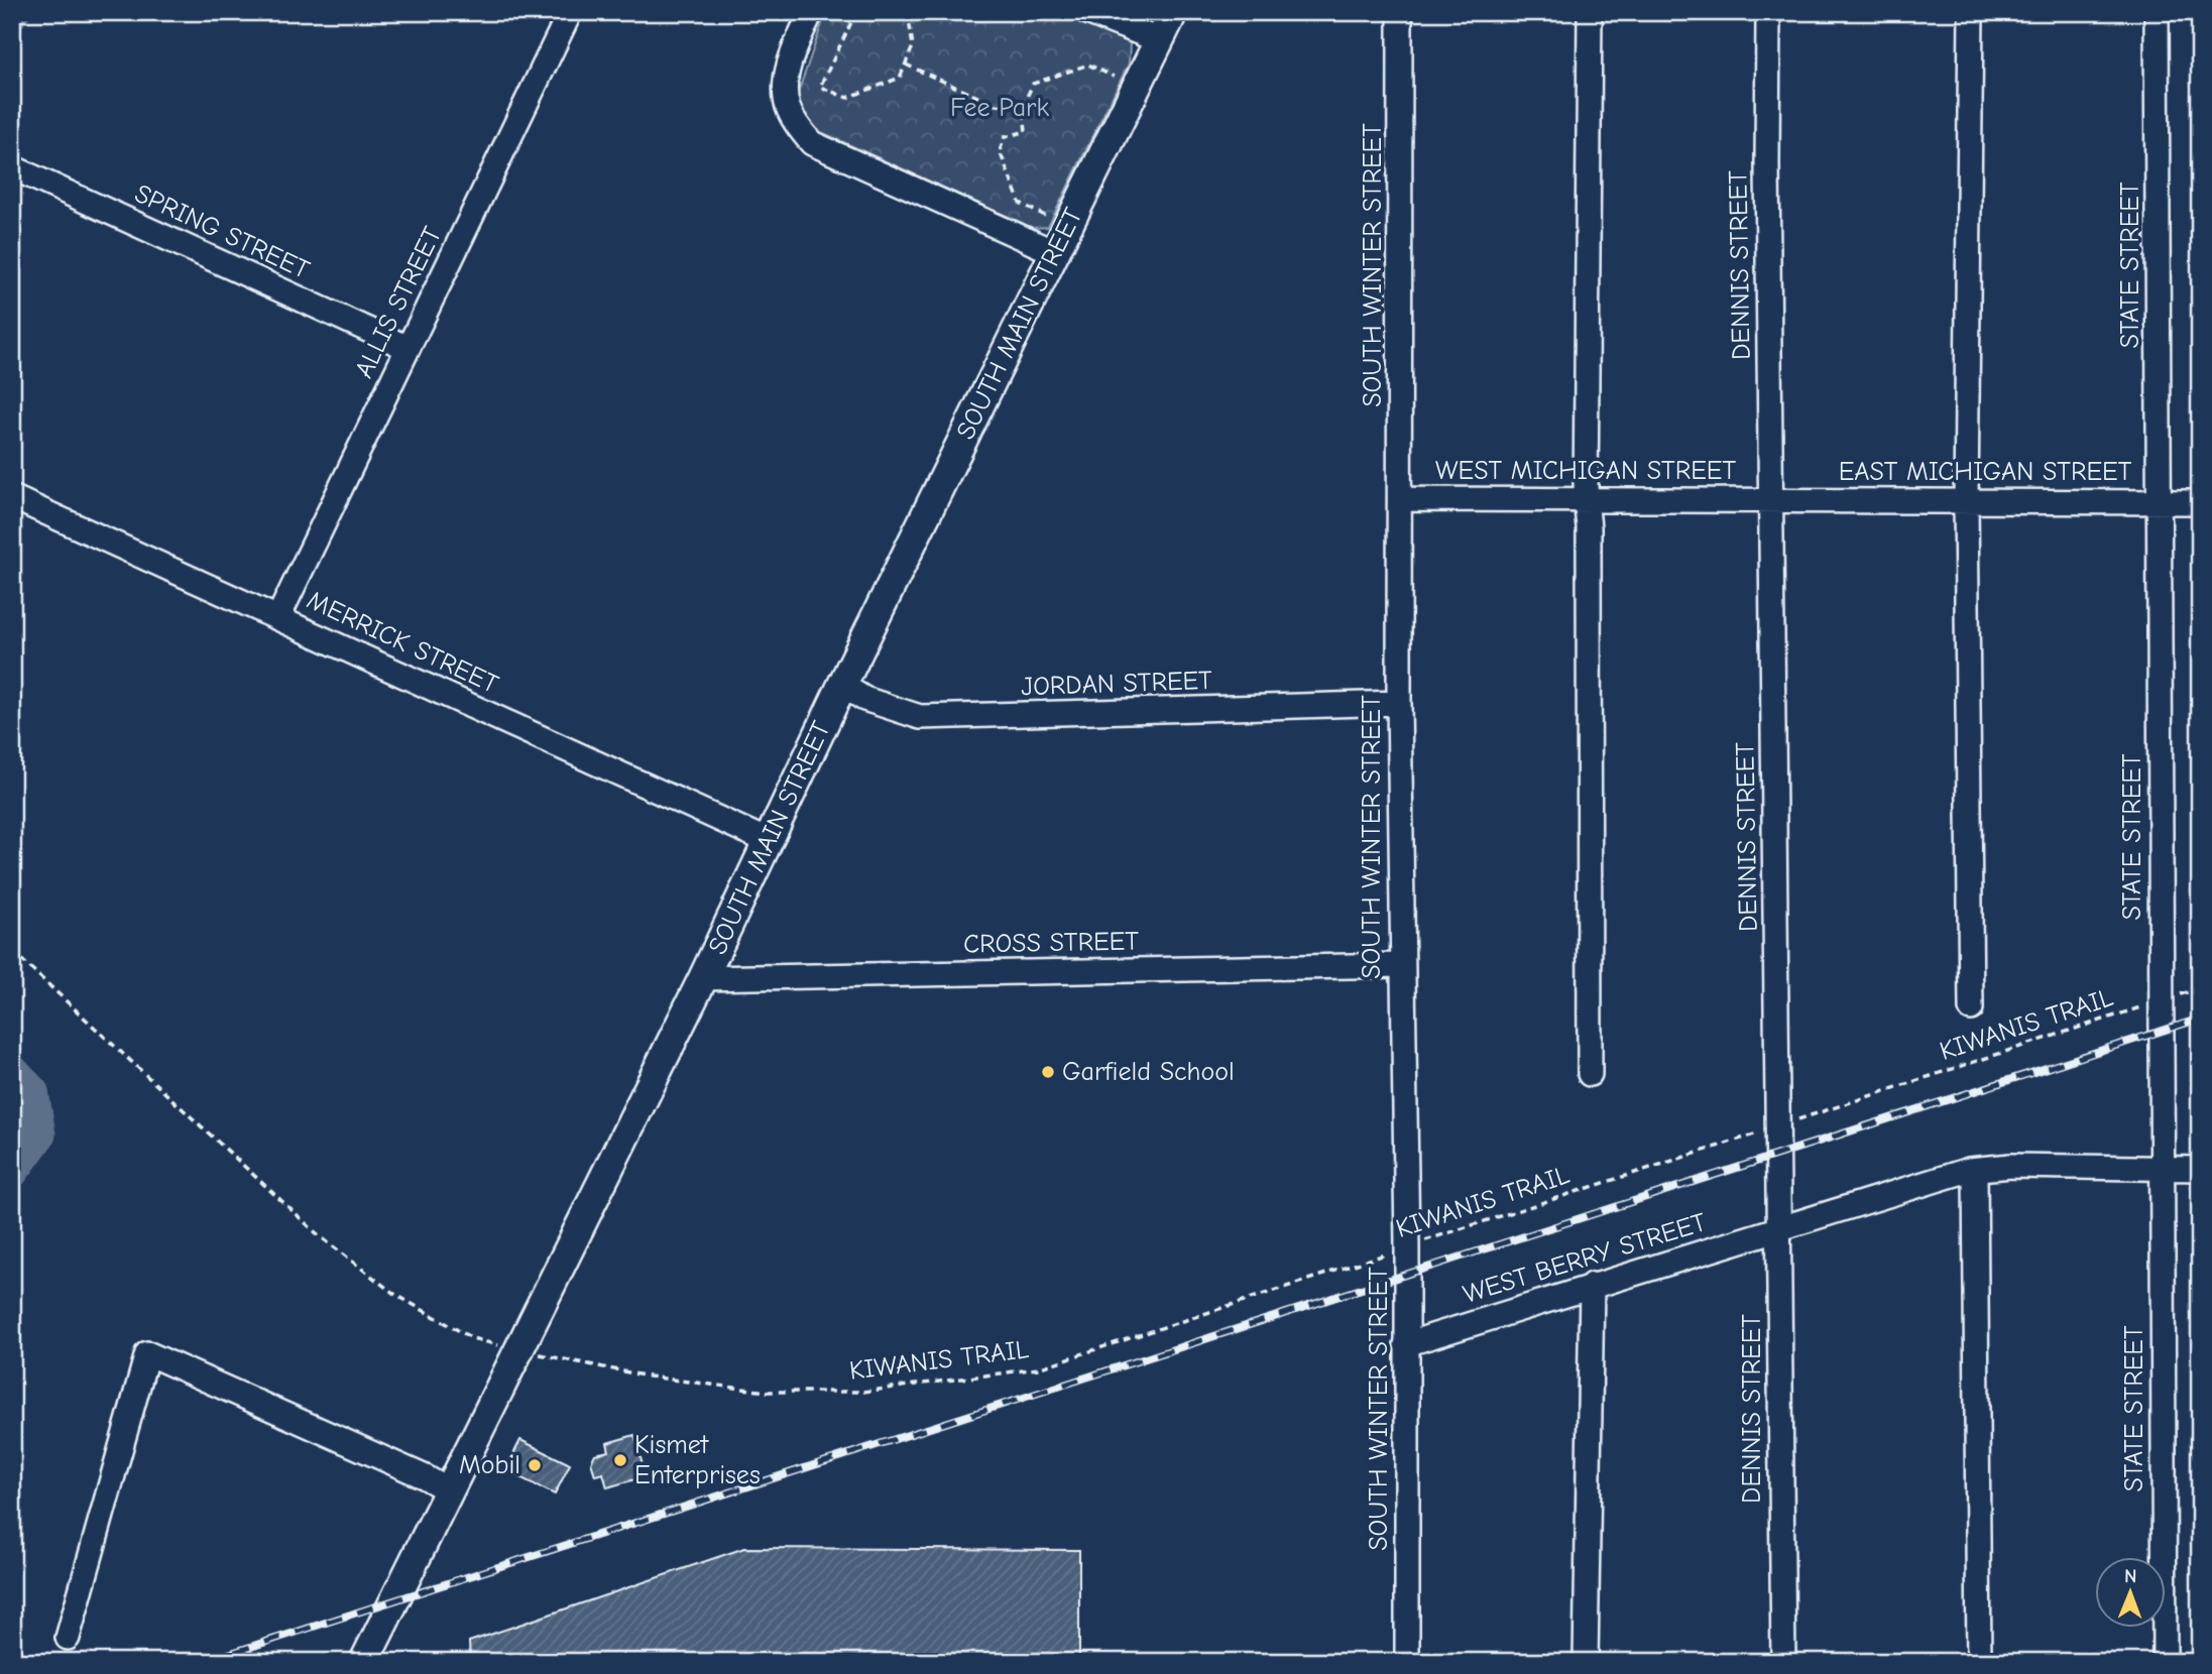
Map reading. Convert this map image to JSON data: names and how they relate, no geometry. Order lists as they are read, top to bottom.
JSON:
{
  "streets": {
    "main road": ["SOUTH MAIN STREET"],
    "street": [
      "SPRING STREET",
      "SOUTH WINTER STREET",
      "DENNIS STREET",
      "STATE STREET",
      "ALLIS STREET",
      "WEST MICHIGAN STREET",
      "EAST MICHIGAN STREET",
      "MERRICK STREET",
      "JORDAN STREET",
      "CROSS STREET",
      "WEST BERRY STREET"
    ],
    "path": ["KIWANIS TRAIL"]
  },
  "crossings": [
    ["SPRING STREET", "ALLIS STREET"],
    ["SOUTH WINTER STREET", "WEST MICHIGAN STREET"],
    ["SOUTH WINTER STREET", "JORDAN STREET"],
    ["SOUTH WINTER STREET", "CROSS STREET"],
    ["SOUTH WINTER STREET", "KIWANIS TRAIL"],
    ["SOUTH WINTER STREET", "WEST BERRY STREET"],
    ["DENNIS STREET", "WEST MICHIGAN STREET"],
    ["DENNIS STREET", "EAST MICHIGAN STREET"],
    ["DENNIS STREET", "KIWANIS TRAIL"],
    ["DENNIS STREET", "WEST BERRY STREET"],
    ["STATE STREET", "EAST MICHIGAN STREET"],
    ["STATE STREET", "KIWANIS TRAIL"],
    ["STATE STREET", "WEST BERRY STREET"],
    ["ALLIS STREET", "MERRICK STREET"],
    ["SOUTH MAIN STREET", "MERRICK STREET"],
    ["SOUTH MAIN STREET", "JORDAN STREET"],
    ["SOUTH MAIN STREET", "CROSS STREET"],
    ["SOUTH MAIN STREET", "KIWANIS TRAIL"],
    ["WEST MICHIGAN STREET", "EAST MICHIGAN STREET"]
  ],
  "parks": ["Fee Park"],
  "places": ["Garfield School", "Kismet Enterprises", "Mobil"],
  "north": "top"
}
